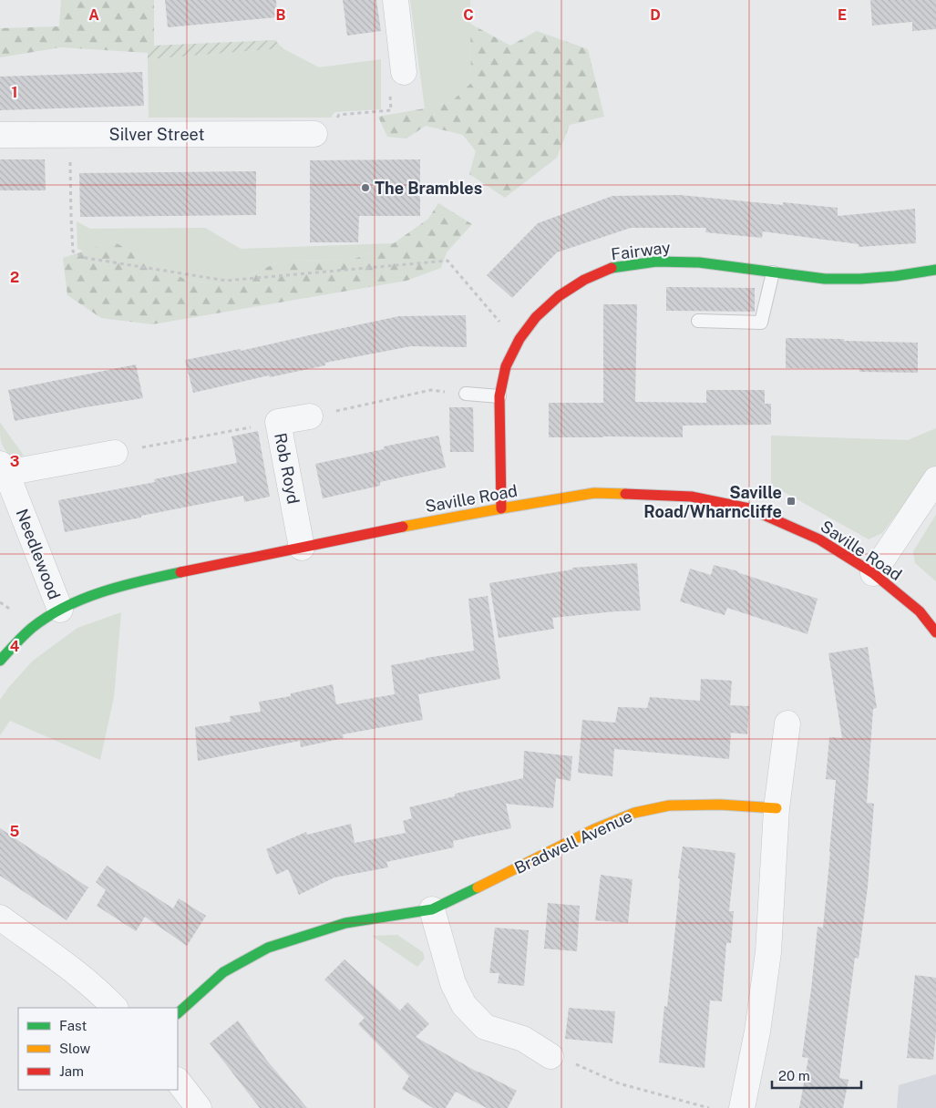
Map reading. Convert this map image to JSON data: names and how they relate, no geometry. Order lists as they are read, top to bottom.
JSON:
{
  "streets": {
    "street": [
      "Silver Street",
      "Fairway",
      "Rob Royd",
      "Saville Road",
      "Needlewood",
      "Bradwell Avenue"
    ]
  },
  "crossings": [
    ["Fairway", "Saville Road"],
    ["Rob Royd", "Saville Road"],
    ["Saville Road", "Needlewood"]
  ],
  "places": {
    "other": ["The Brambles"],
    "transit": ["Saville Road/Wharncliffe"]
  },
  "legend": ["Fast", "Slow", "Jam"],
  "scale_bar": "20 m",
  "grid": {
    "columns": [
      "A",
      "B",
      "C",
      "D",
      "E"
    ],
    "rows": [
      "1",
      "2",
      "3",
      "4",
      "5"
    ]
  }
}
